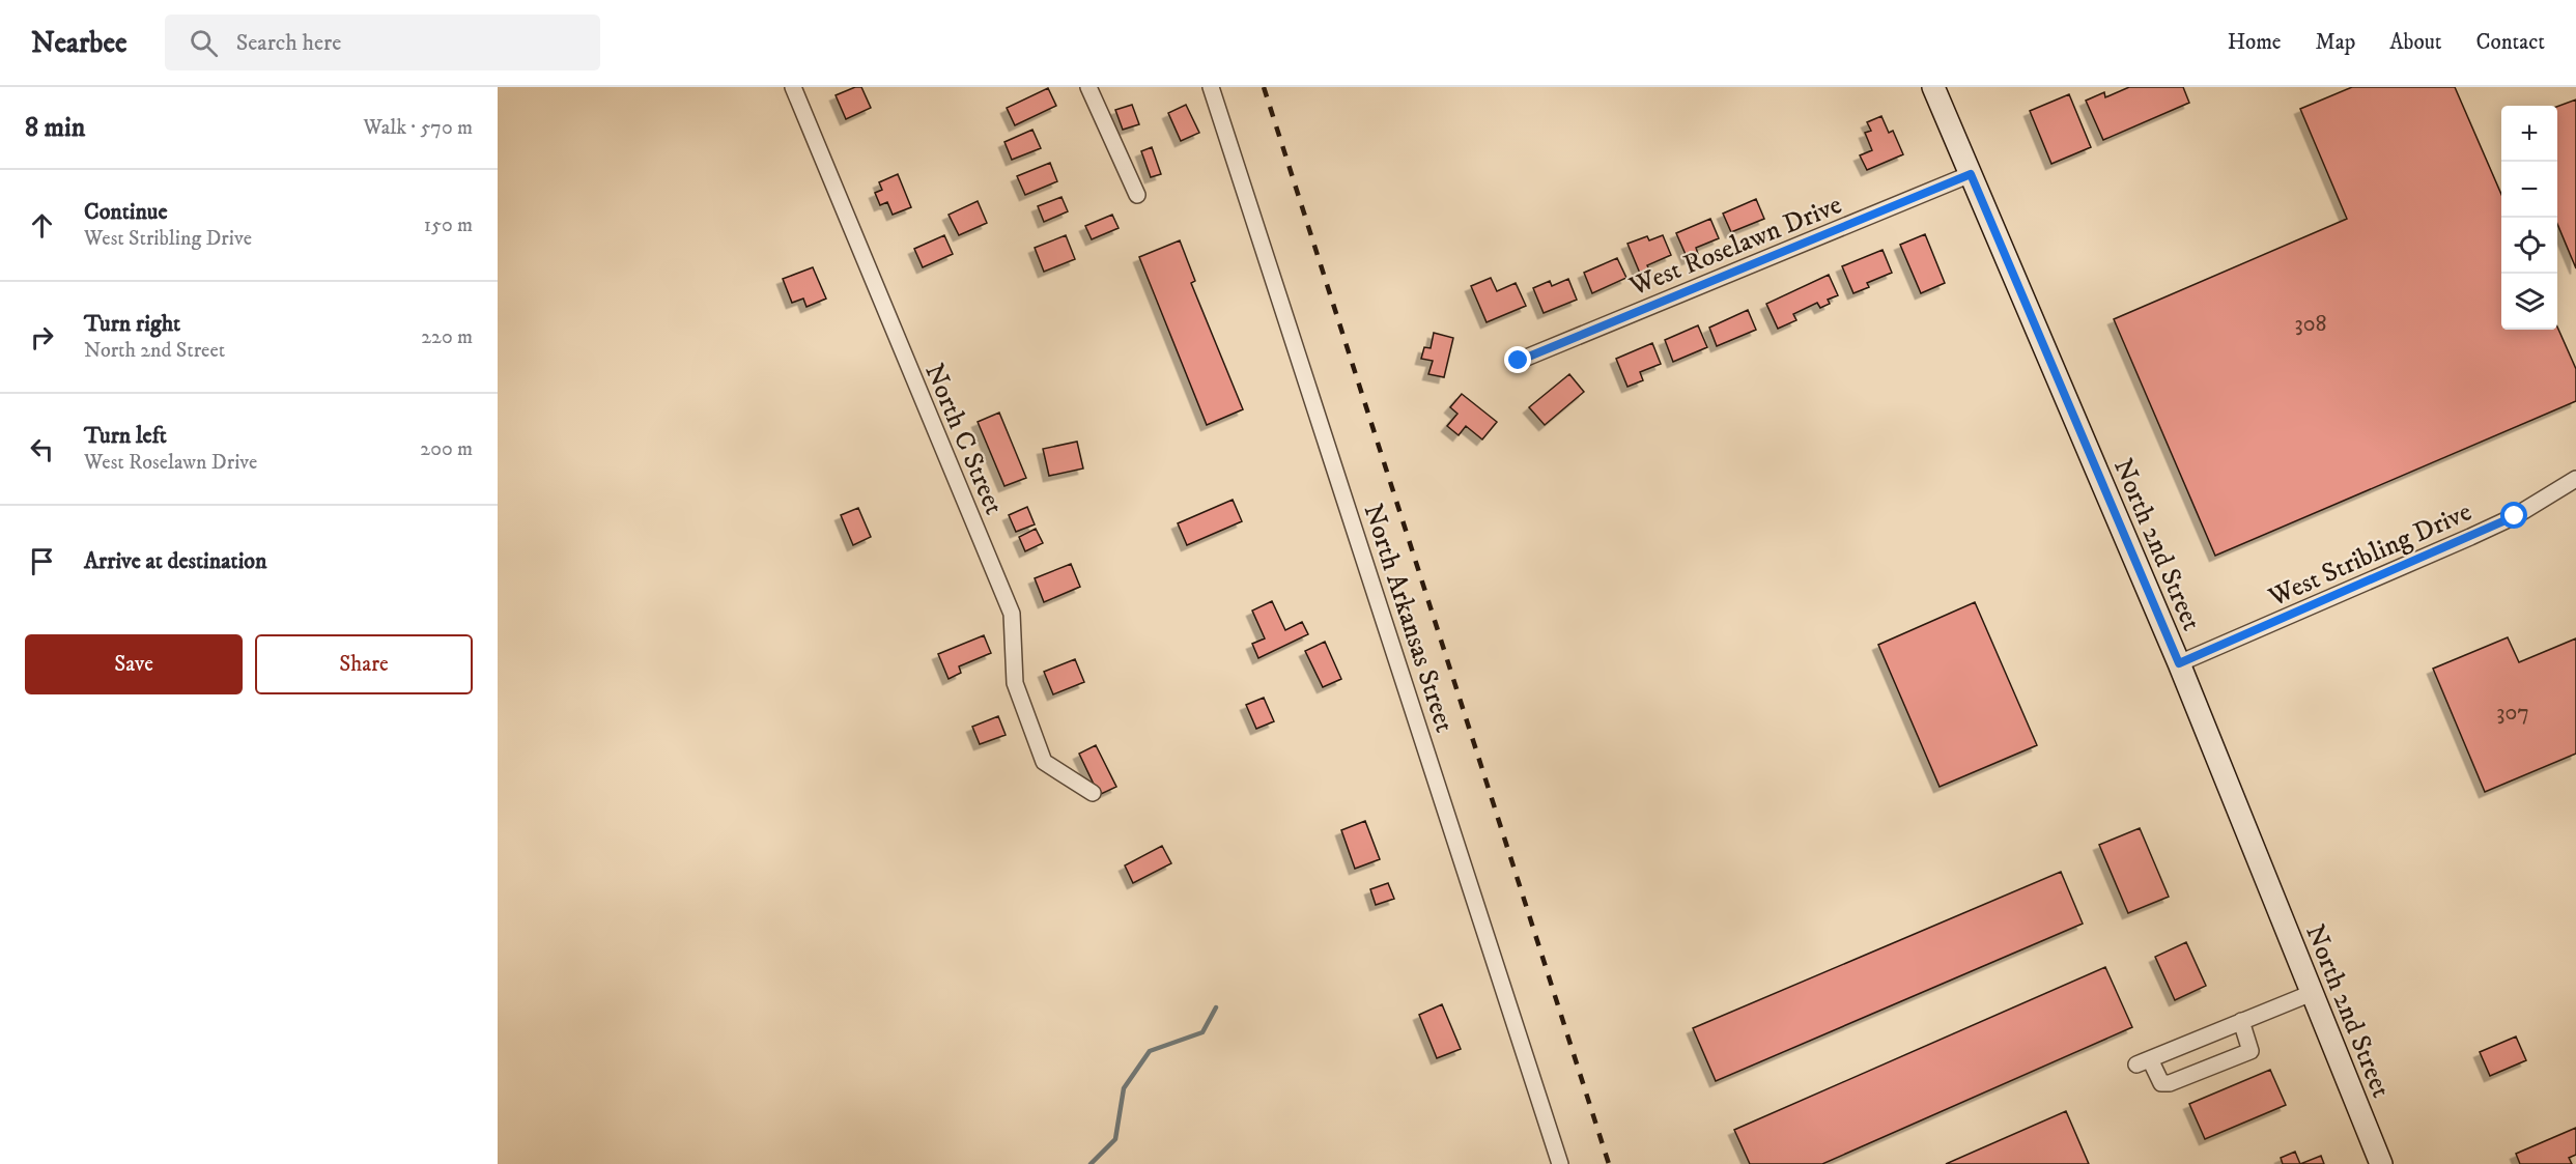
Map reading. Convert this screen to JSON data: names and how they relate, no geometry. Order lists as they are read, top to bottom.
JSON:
{
  "streets": {
    "main road": ["North 2nd Street"],
    "street": [
      "West Roselawn Drive",
      "North C Street",
      "West Stribling Drive",
      "North Arkansas Street"
    ]
  },
  "crossings": [
    ["West Roselawn Drive", "North 2nd Street"],
    ["North 2nd Street", "West Stribling Drive"]
  ],
  "house_numbers": ["308", "307"],
  "page": {
    "header": "Nearbee",
    "search": "Search here",
    "nav": [
      "Home",
      "Map",
      "About",
      "Contact"
    ],
    "heading": ["8 min", "Walk · 570 m"],
    "map_buttons": ["+", "−"],
    "list": [
      ["Continue", "West Stribling Drive", "150 m"],
      ["Turn right", "North 2nd Street", "220 m"],
      ["Turn left", "West Roselawn Drive", "200 m"],
      "Arrive at destination"
    ],
    "buttons": ["Save", "Share"]
  }
}
